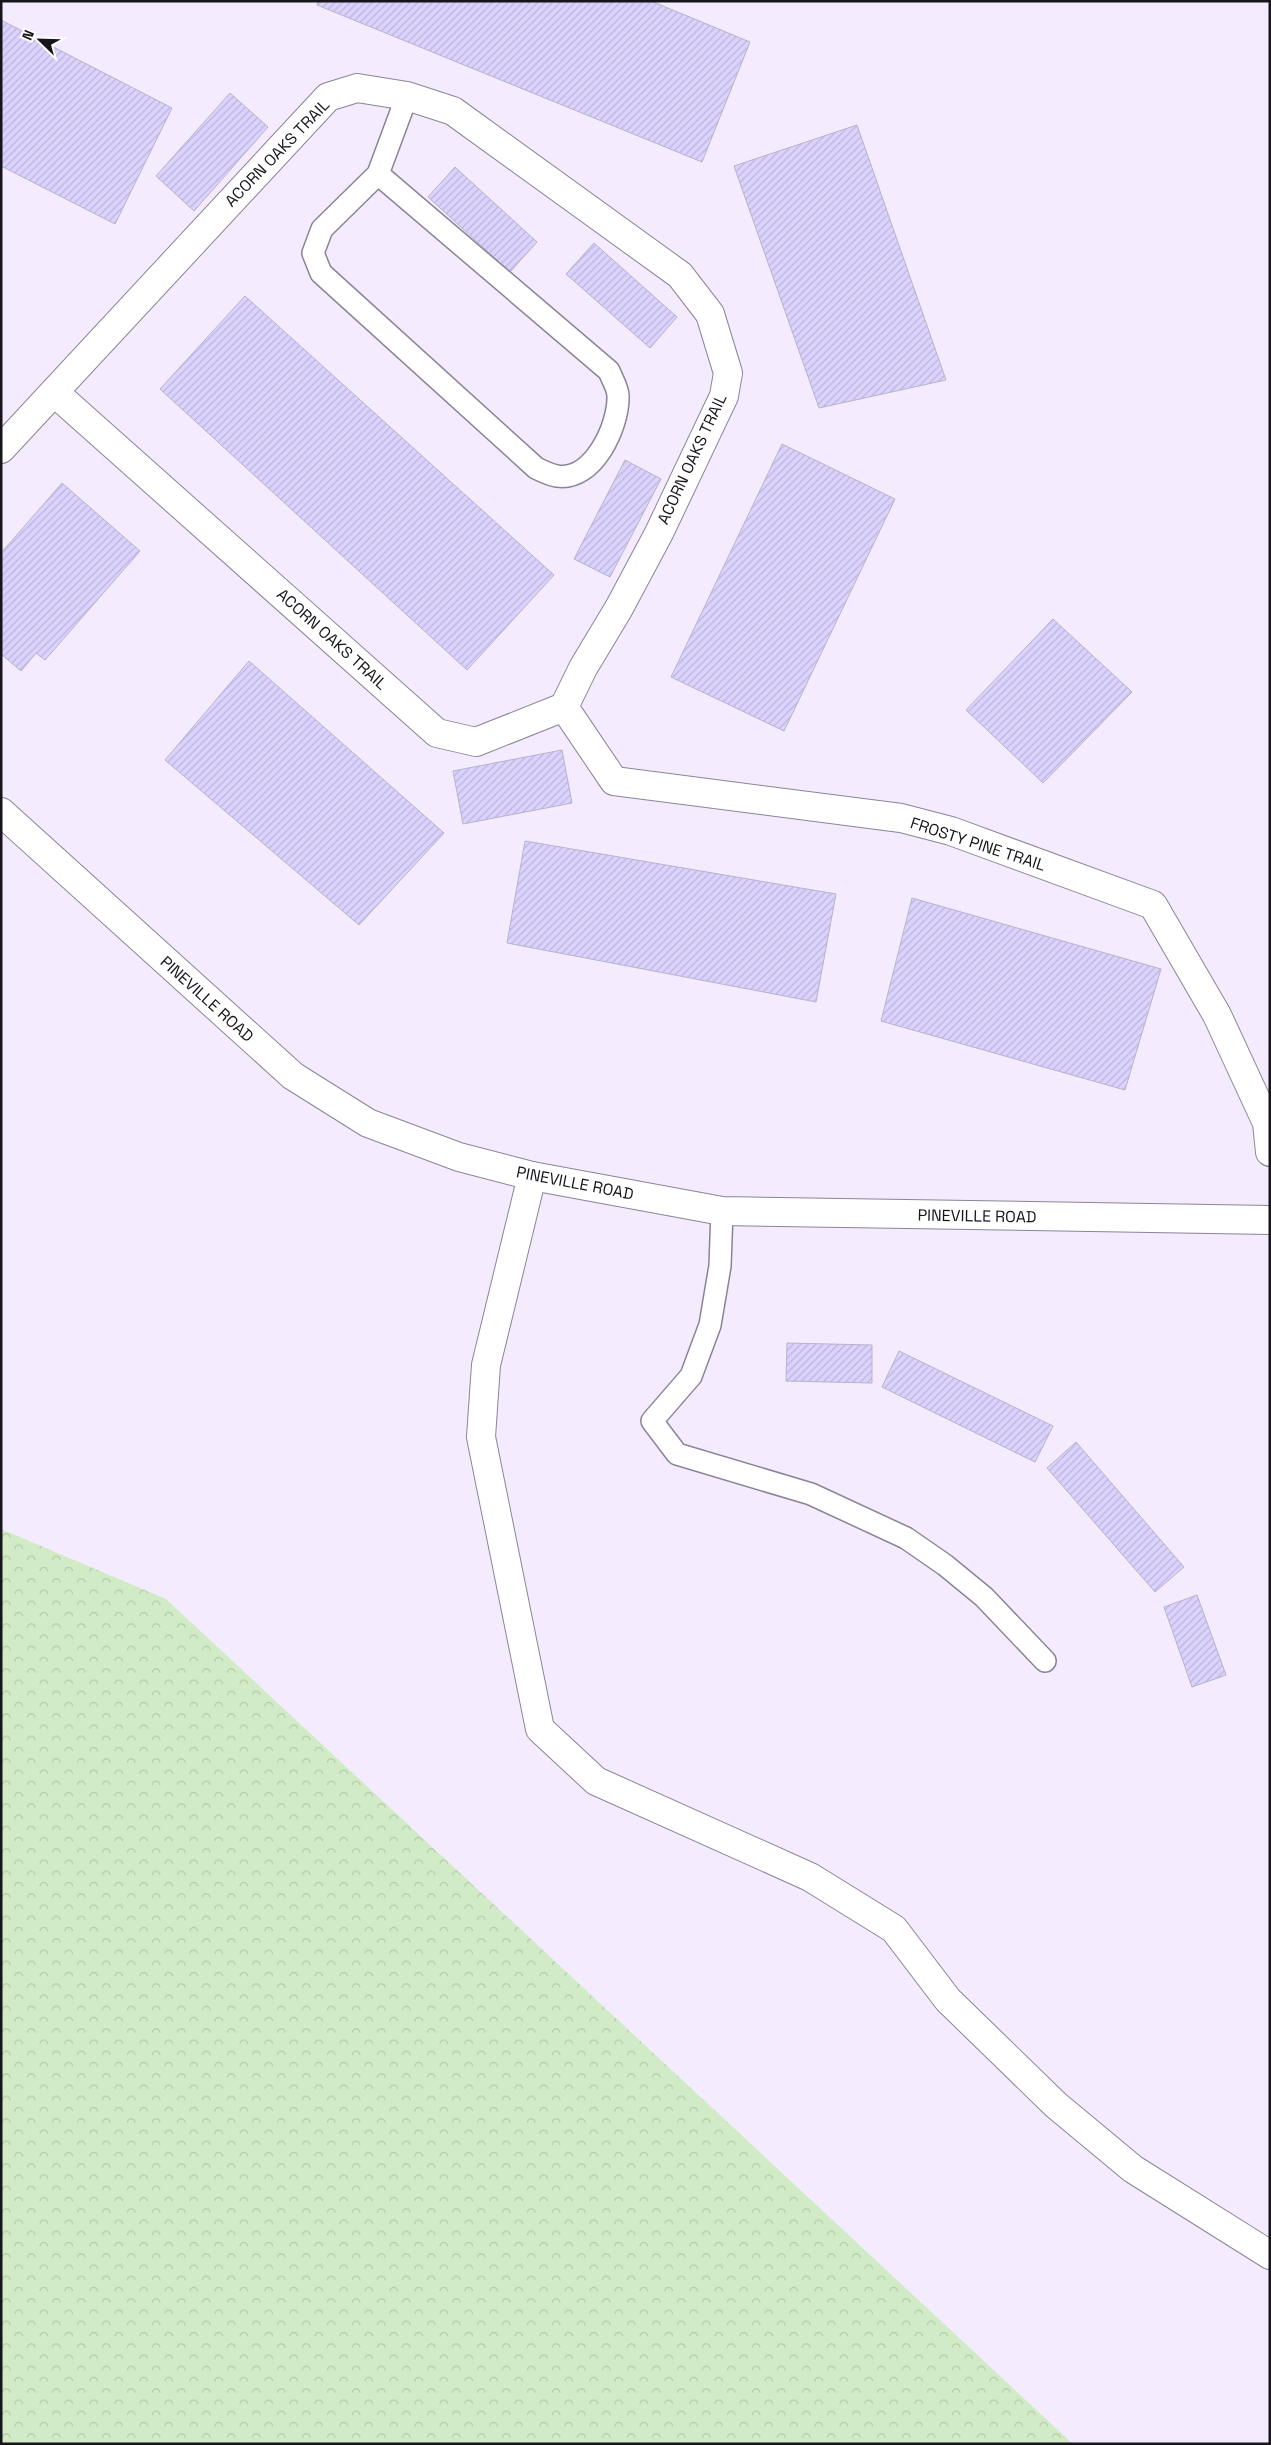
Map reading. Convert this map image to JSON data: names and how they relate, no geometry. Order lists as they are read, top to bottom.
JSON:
{
  "streets": {
    "street": ["ACORN OAKS TRAIL", "FROSTY PINE TRAIL", "PINEVILLE ROAD"]
  },
  "crossings": [
    ["ACORN OAKS TRAIL", "FROSTY PINE TRAIL"]
  ],
  "north": "top left"
}
